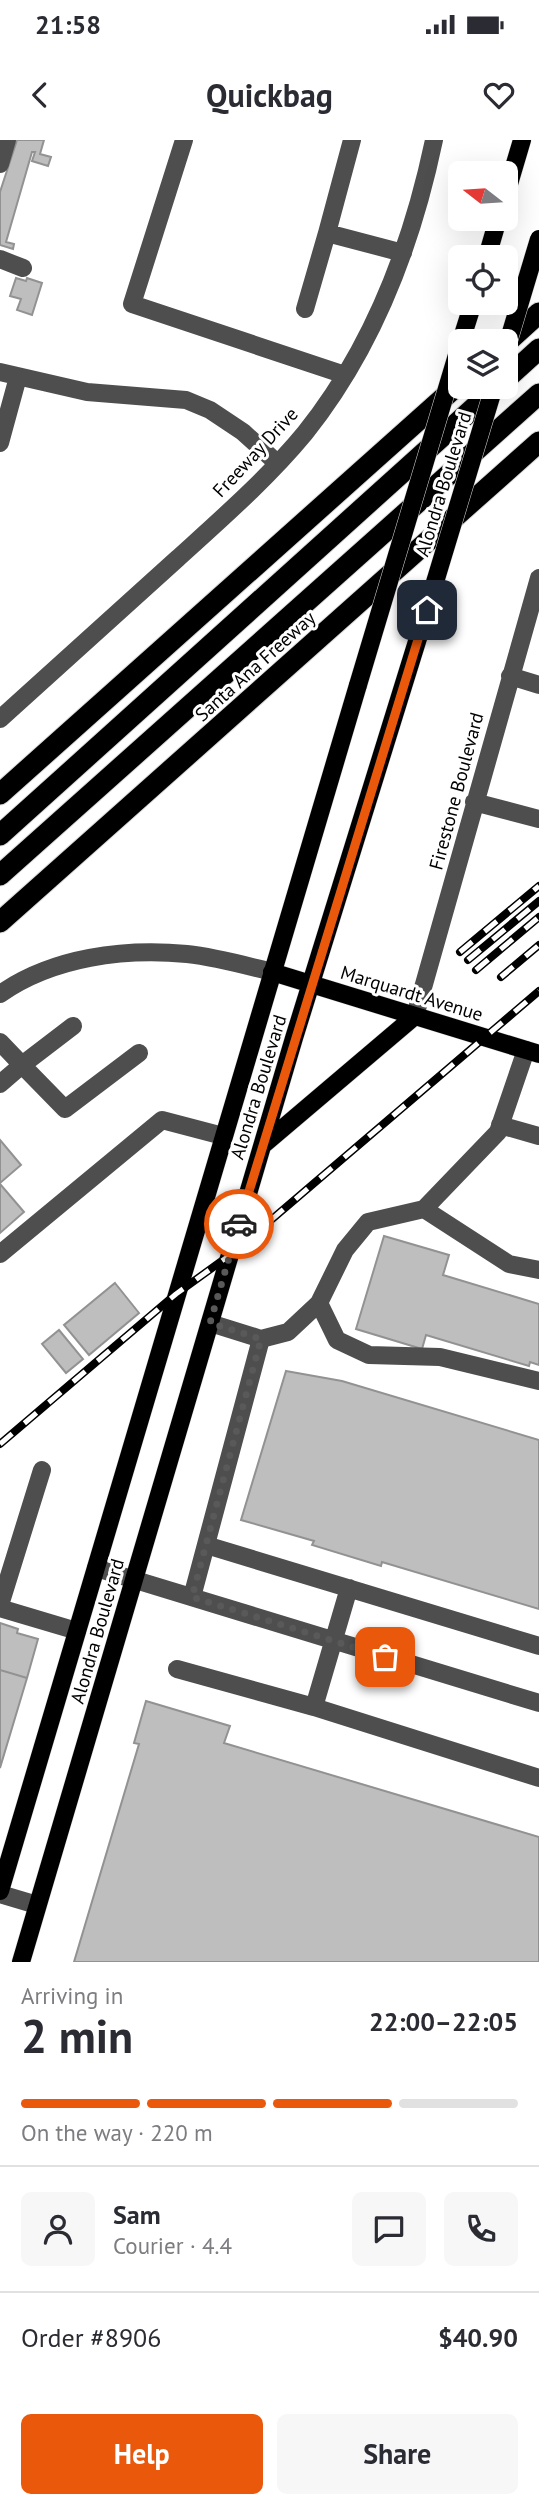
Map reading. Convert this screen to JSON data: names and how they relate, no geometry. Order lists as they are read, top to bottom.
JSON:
{
  "streets": {
    "highway": ["Santa Ana Freeway"],
    "main road": ["Alondra Boulevard", "Marquardt Avenue"],
    "street": ["Freeway Drive", "Firestone Boulevard"]
  },
  "crossings": [
    ["Alondra Boulevard", "Marquardt Avenue"],
    ["Firestone Boulevard", "Marquardt Avenue"]
  ],
  "north": "left",
  "page": {
    "status": "21:58",
    "header": "Quickbag",
    "heading": ["2 min", "Arriving in", "22:00–22:05"],
    "panel": [
      "Sam",
      "Courier · 4.4",
      "Order #8906",
      "$40.90"
    ],
    "bar": "On the way · 220 m",
    "buttons": ["Help", "Share"]
  }
}
